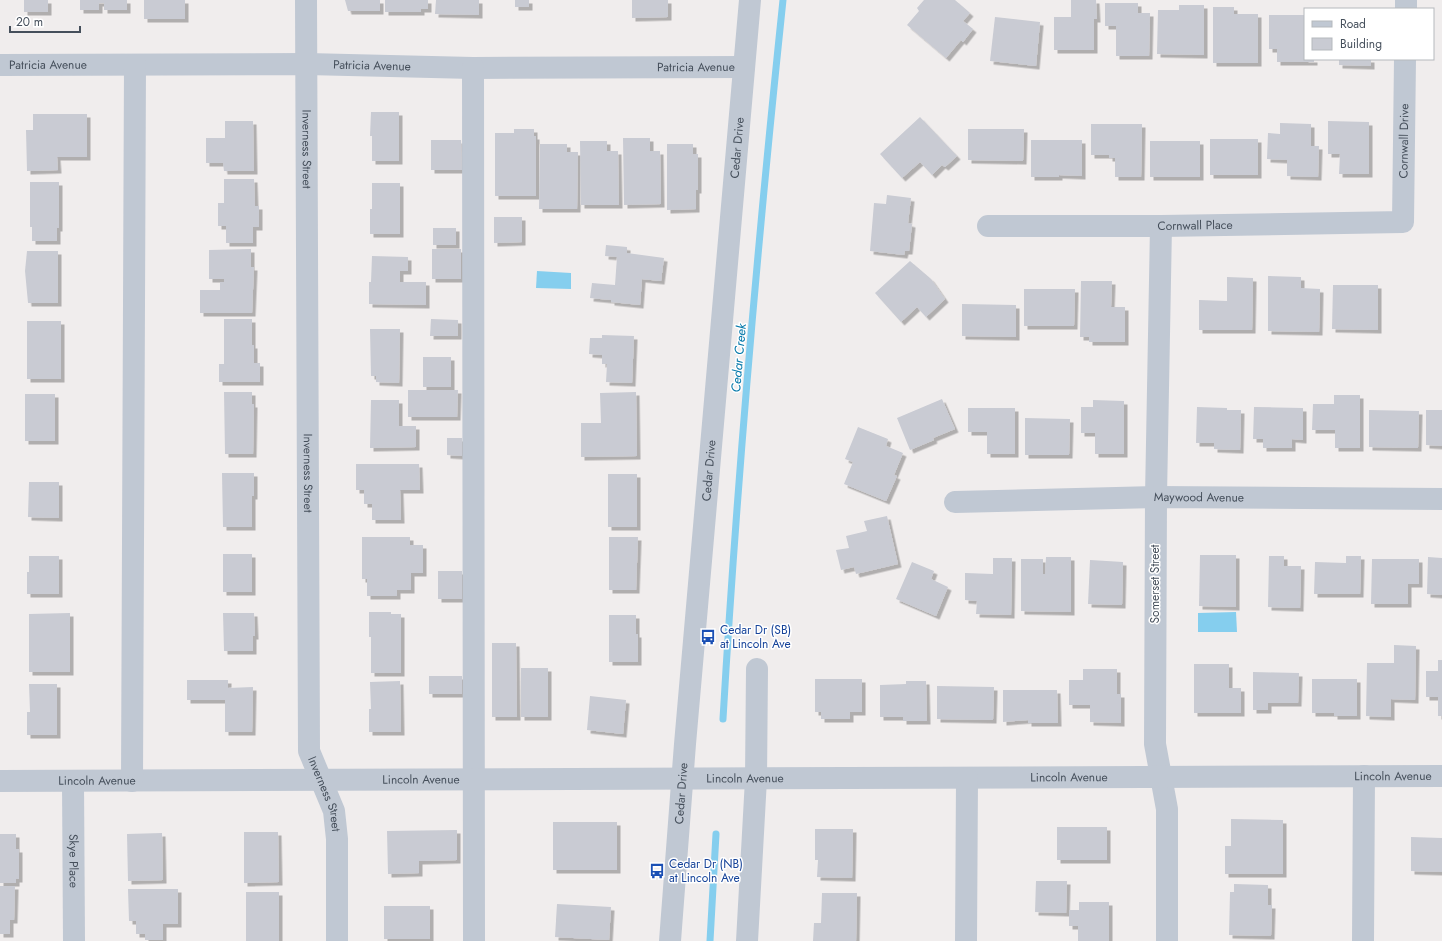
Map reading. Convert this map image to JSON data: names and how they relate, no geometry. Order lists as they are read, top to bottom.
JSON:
{
  "streets": {
    "street": [
      "Patricia Avenue",
      "Cornwall Drive",
      "Cedar Drive",
      "Inverness Street",
      "Cornwall Place",
      "Maywood Avenue",
      "Somerset Street",
      "Lincoln Avenue",
      "Skye Place"
    ]
  },
  "crossings": [
    ["Patricia Avenue", "Cedar Drive"],
    ["Patricia Avenue", "Inverness Street"],
    ["Cornwall Drive", "Cornwall Place"],
    ["Cedar Drive", "Lincoln Avenue"],
    ["Inverness Street", "Lincoln Avenue"],
    ["Cornwall Place", "Somerset Street"],
    ["Maywood Avenue", "Somerset Street"],
    ["Somerset Street", "Lincoln Avenue"],
    ["Lincoln Avenue", "Skye Place"]
  ],
  "water": ["Cedar Creek"],
  "places": {
    "bus stop": ["Cedar Dr (SB) at Lincoln Ave", "Cedar Dr (NB) at Lincoln Ave"]
  },
  "legend": ["Road", "Building"],
  "scale_bar": "20 m"
}
